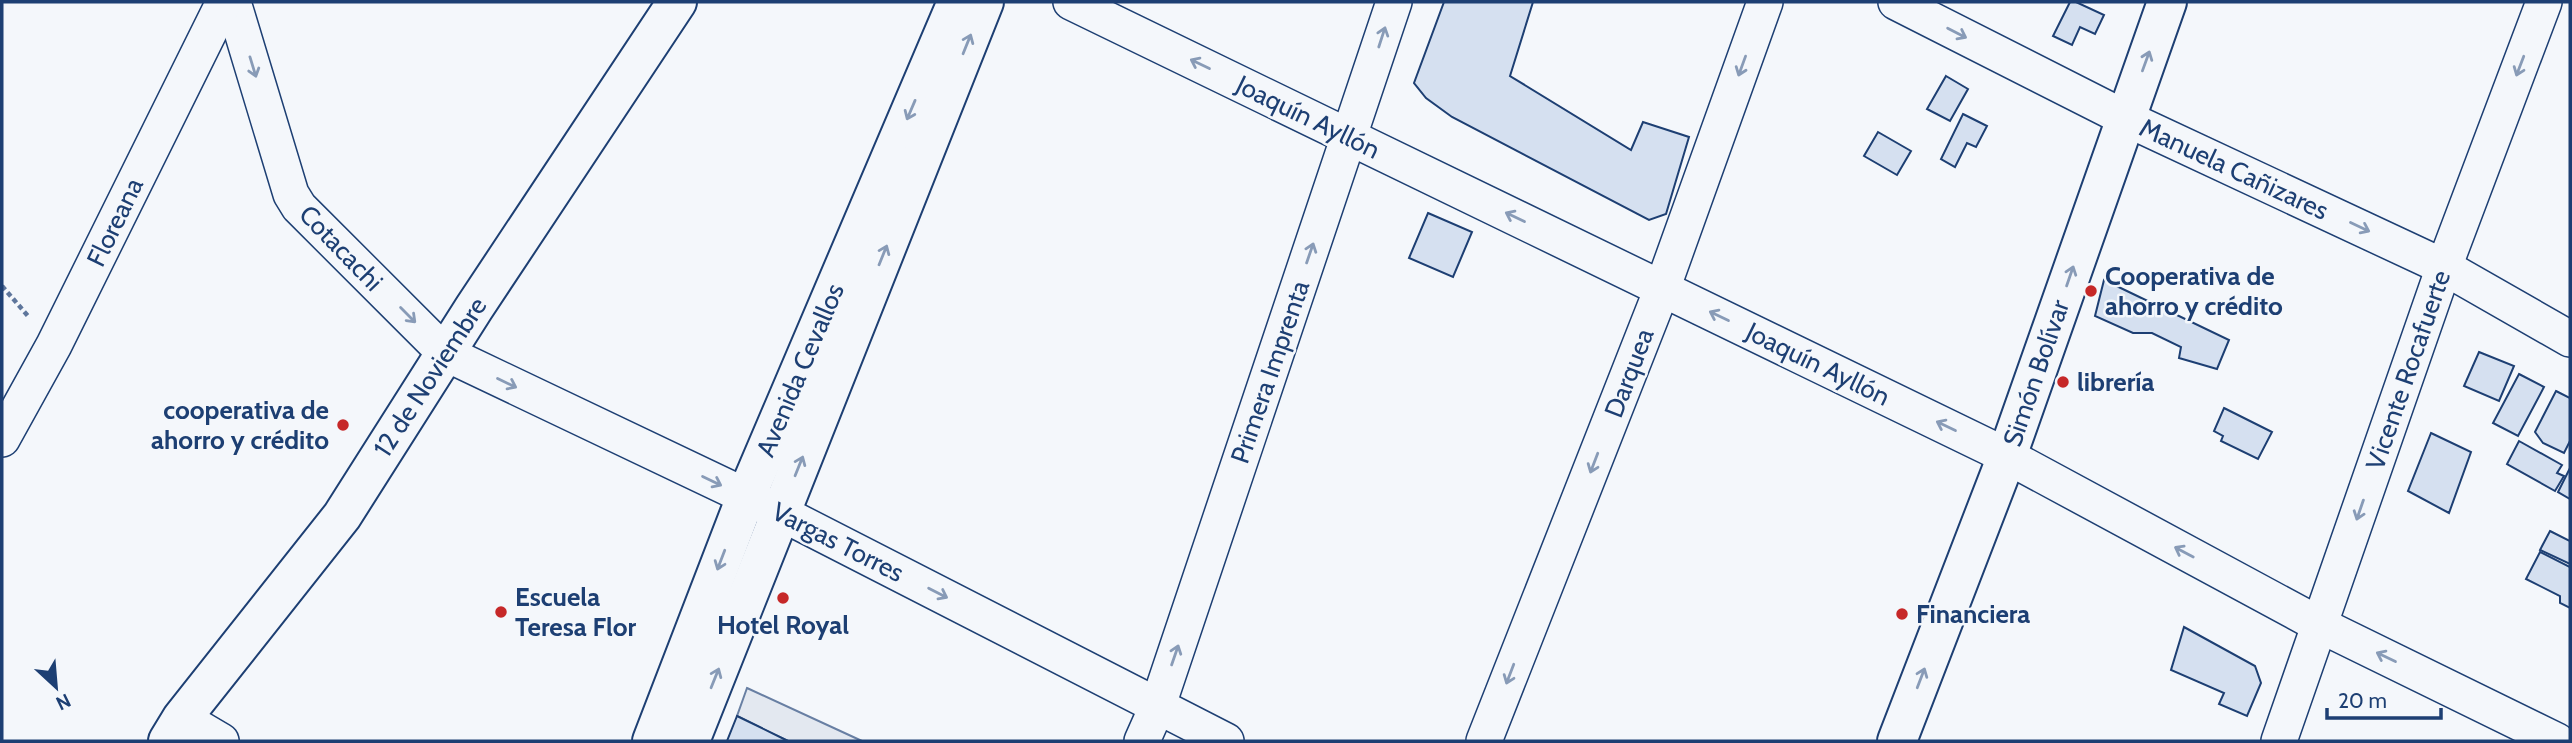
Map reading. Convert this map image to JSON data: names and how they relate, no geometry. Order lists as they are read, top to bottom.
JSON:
{
  "streets": {
    "street": [
      "Joaquín Ayllón",
      "Manuela Cañizares",
      "Floreana",
      "Cotacachi",
      "Avenida Cevallos",
      "Vicente Rocafuerte",
      "Primera Imprenta",
      "Darquea",
      "Simón Bolívar",
      "12 de Noviembre",
      "Vargas Torres"
    ]
  },
  "crossings": [
    ["Joaquín Ayllón", "Vicente Rocafuerte"],
    ["Joaquín Ayllón", "Primera Imprenta"],
    ["Joaquín Ayllón", "Darquea"],
    ["Joaquín Ayllón", "Simón Bolívar"],
    ["Manuela Cañizares", "Vicente Rocafuerte"],
    ["Manuela Cañizares", "Simón Bolívar"],
    ["Cotacachi", "12 de Noviembre"],
    ["Cotacachi", "Vargas Torres"],
    ["Avenida Cevallos", "Vargas Torres"],
    ["Primera Imprenta", "Vargas Torres"],
    ["12 de Noviembre", "Vargas Torres"]
  ],
  "one_way": [
    "Joaquín Ayllón",
    "Manuela Cañizares",
    "Cotacachi",
    "Vicente Rocafuerte",
    "Primera Imprenta",
    "Darquea",
    "Simón Bolívar",
    "Vargas Torres"
  ],
  "places": [
    "Cooperativa de ahorro y crédito",
    "librería",
    "cooperativa de ahorro y crédito",
    "Hotel Royal",
    "Escuela Teresa Flor",
    "Financiera"
  ],
  "scale_bar": "20 m",
  "north": "bottom right"
}
